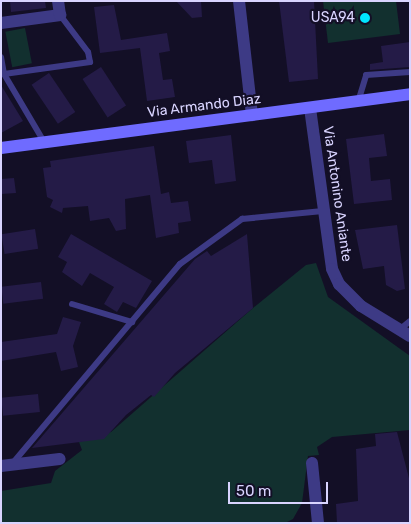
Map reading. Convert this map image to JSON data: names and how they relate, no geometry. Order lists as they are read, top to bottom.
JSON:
{
  "streets": {
    "main road": ["Via Armando Diaz"],
    "street": ["Via Antonino Aniante"]
  },
  "crossings": [
    ["Via Armando Diaz", "Via Antonino Aniante"]
  ],
  "places": ["USA94"],
  "scale_bar": "50 m"
}
